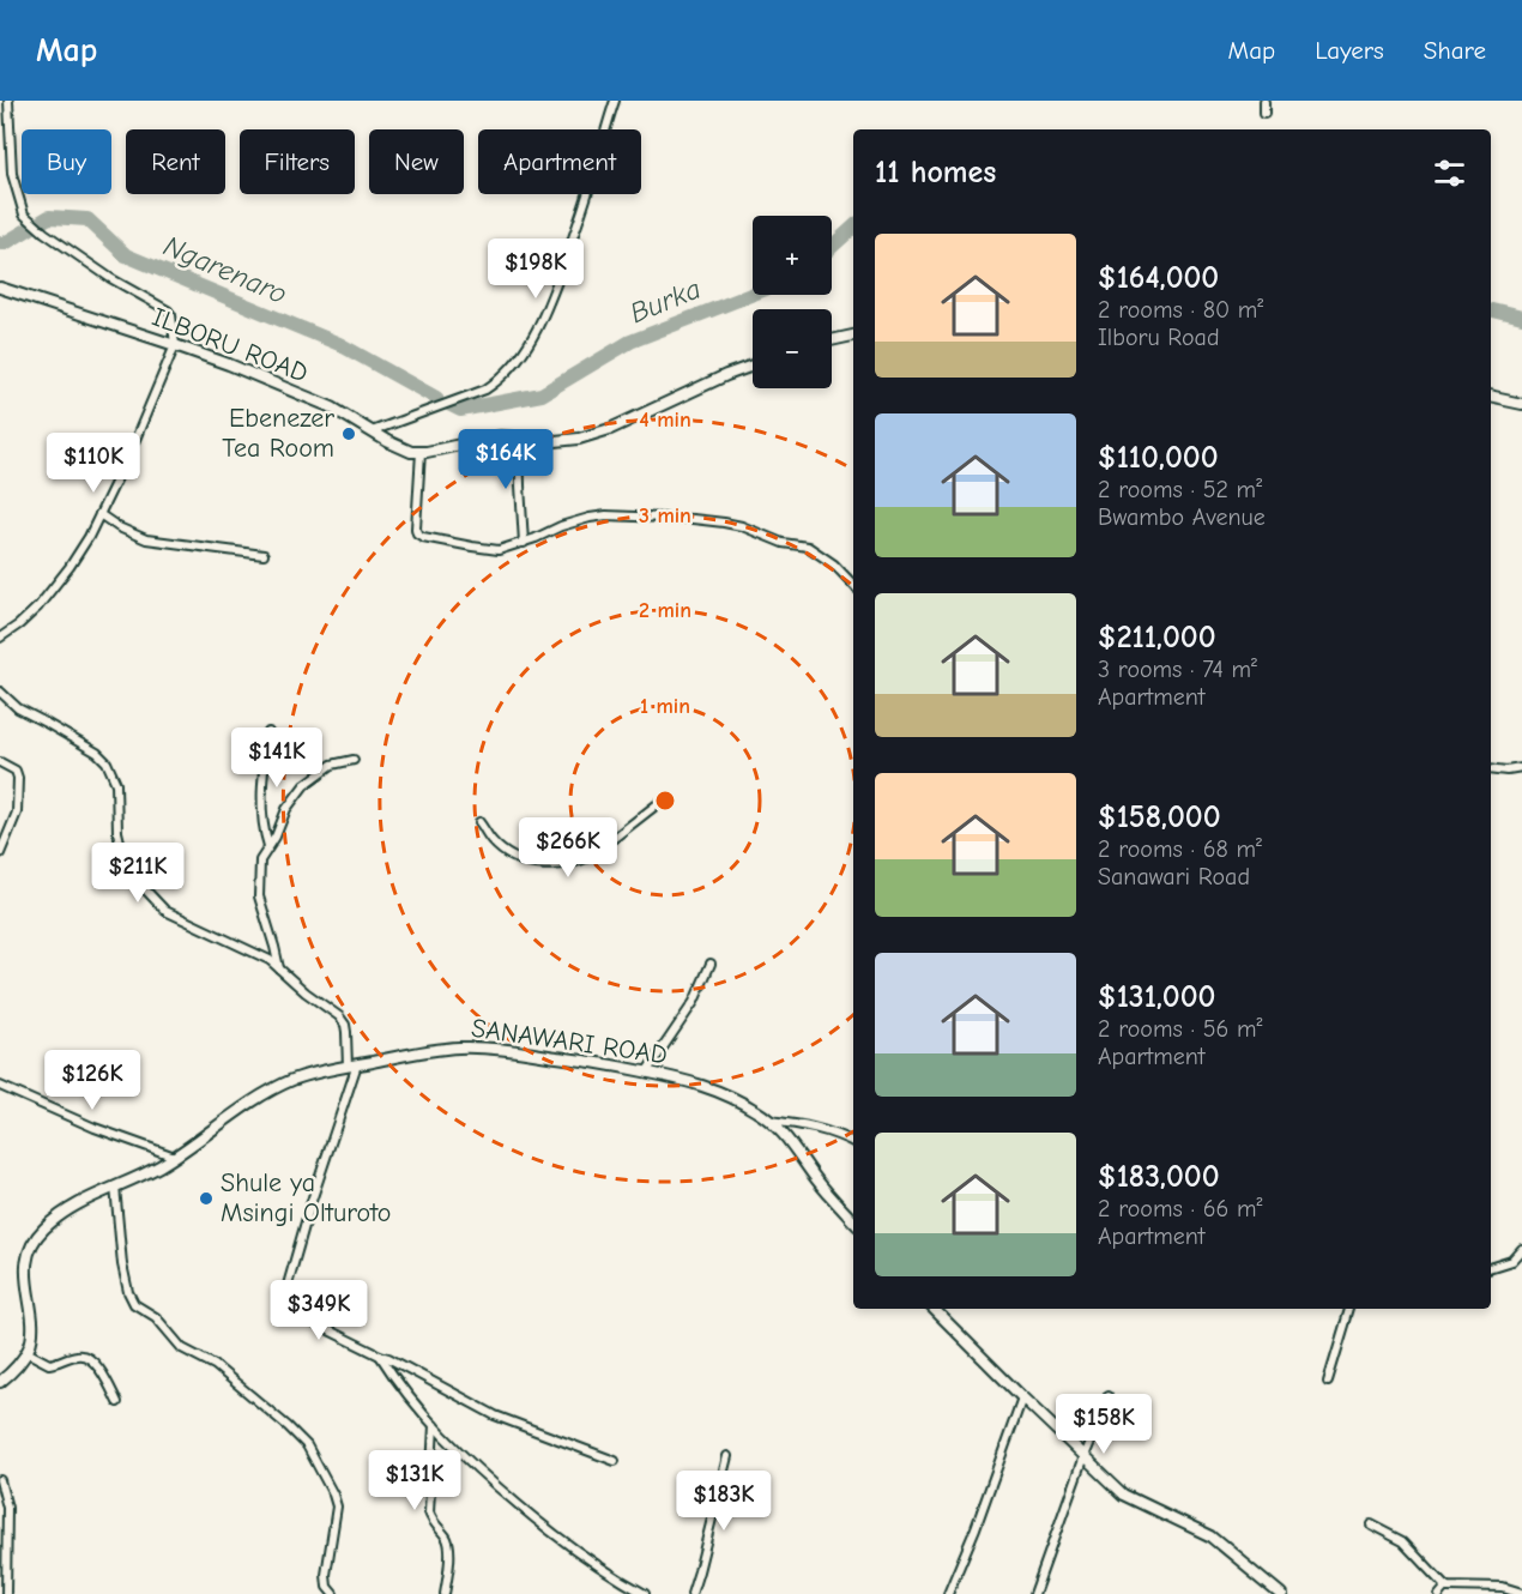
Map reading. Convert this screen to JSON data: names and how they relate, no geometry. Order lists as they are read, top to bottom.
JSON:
{
  "streets": {
    "street": ["ILBORU ROAD", "SANAWARI ROAD"]
  },
  "water": ["Ngarenaro", "Burka"],
  "places": ["Ebenezer Tea Room", "Shule ya Msingi Olturoto"],
  "page": {
    "header": "Map",
    "nav": ["Map", "Layers", "Share"],
    "chip": [
      "Buy",
      "Rent",
      "Filters",
      "New",
      "Apartment"
    ],
    "heading": "11 homes",
    "map_buttons": ["+", "−"],
    "list": [
      {
        "name": "$164,000",
        "note": "2 rooms · 80 m² · Ilboru Road"
      },
      {
        "name": "$110,000",
        "note": "2 rooms · 52 m² · Bwambo Avenue"
      },
      {
        "name": "$211,000",
        "note": "3 rooms · 74 m² · Apartment"
      },
      {
        "name": "$158,000",
        "note": "2 rooms · 68 m² · Sanawari Road"
      },
      {
        "name": "$131,000",
        "note": "2 rooms · 56 m² · Apartment"
      },
      {
        "name": "$183,000",
        "note": "2 rooms · 66 m² · Apartment"
      }
    ],
    "price": [
      "$198K",
      "$164K",
      "$110K",
      "$141K",
      "$266K",
      "$211K",
      "$126K",
      "$349K",
      "$158K",
      "$131K",
      "$183K"
    ]
  },
  "rings": [
    "4 min",
    "3 min",
    "2 min",
    "1 min"
  ]
}
